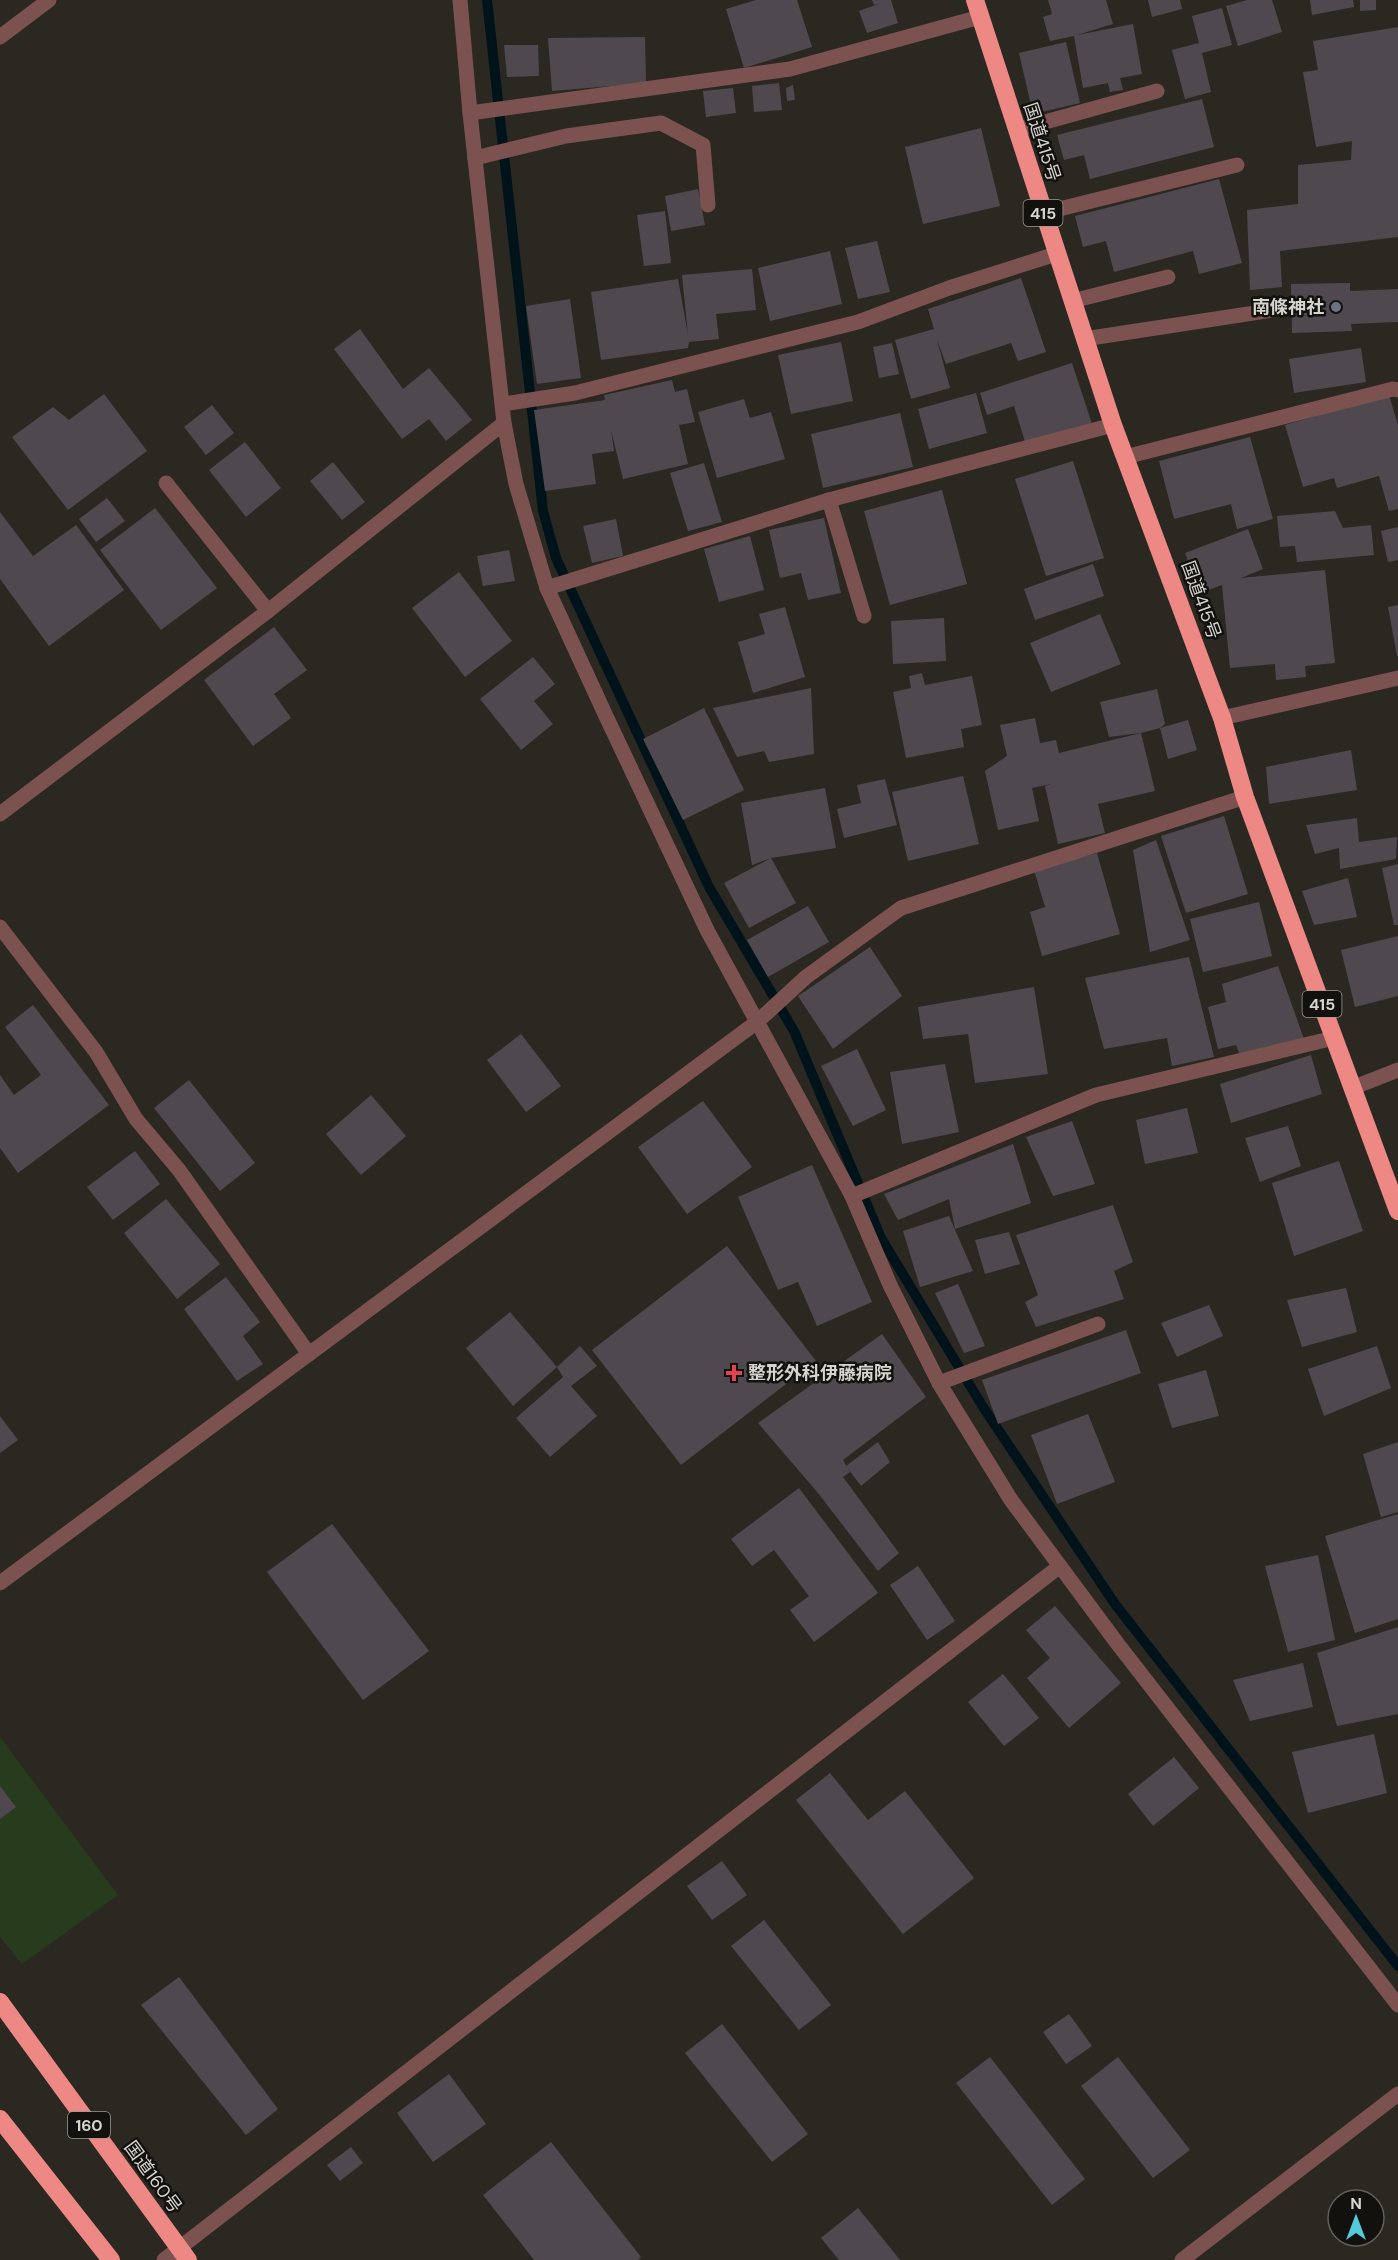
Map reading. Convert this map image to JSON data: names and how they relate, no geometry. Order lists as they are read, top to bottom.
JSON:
{
  "streets": {
    "highway": [
      "国道415号",
      "415",
      "160",
      "国道160号"
    ]
  },
  "places": {
    "other": ["南條神社"],
    "health": ["整形外科伊藤病院"]
  },
  "north": "top"
}
